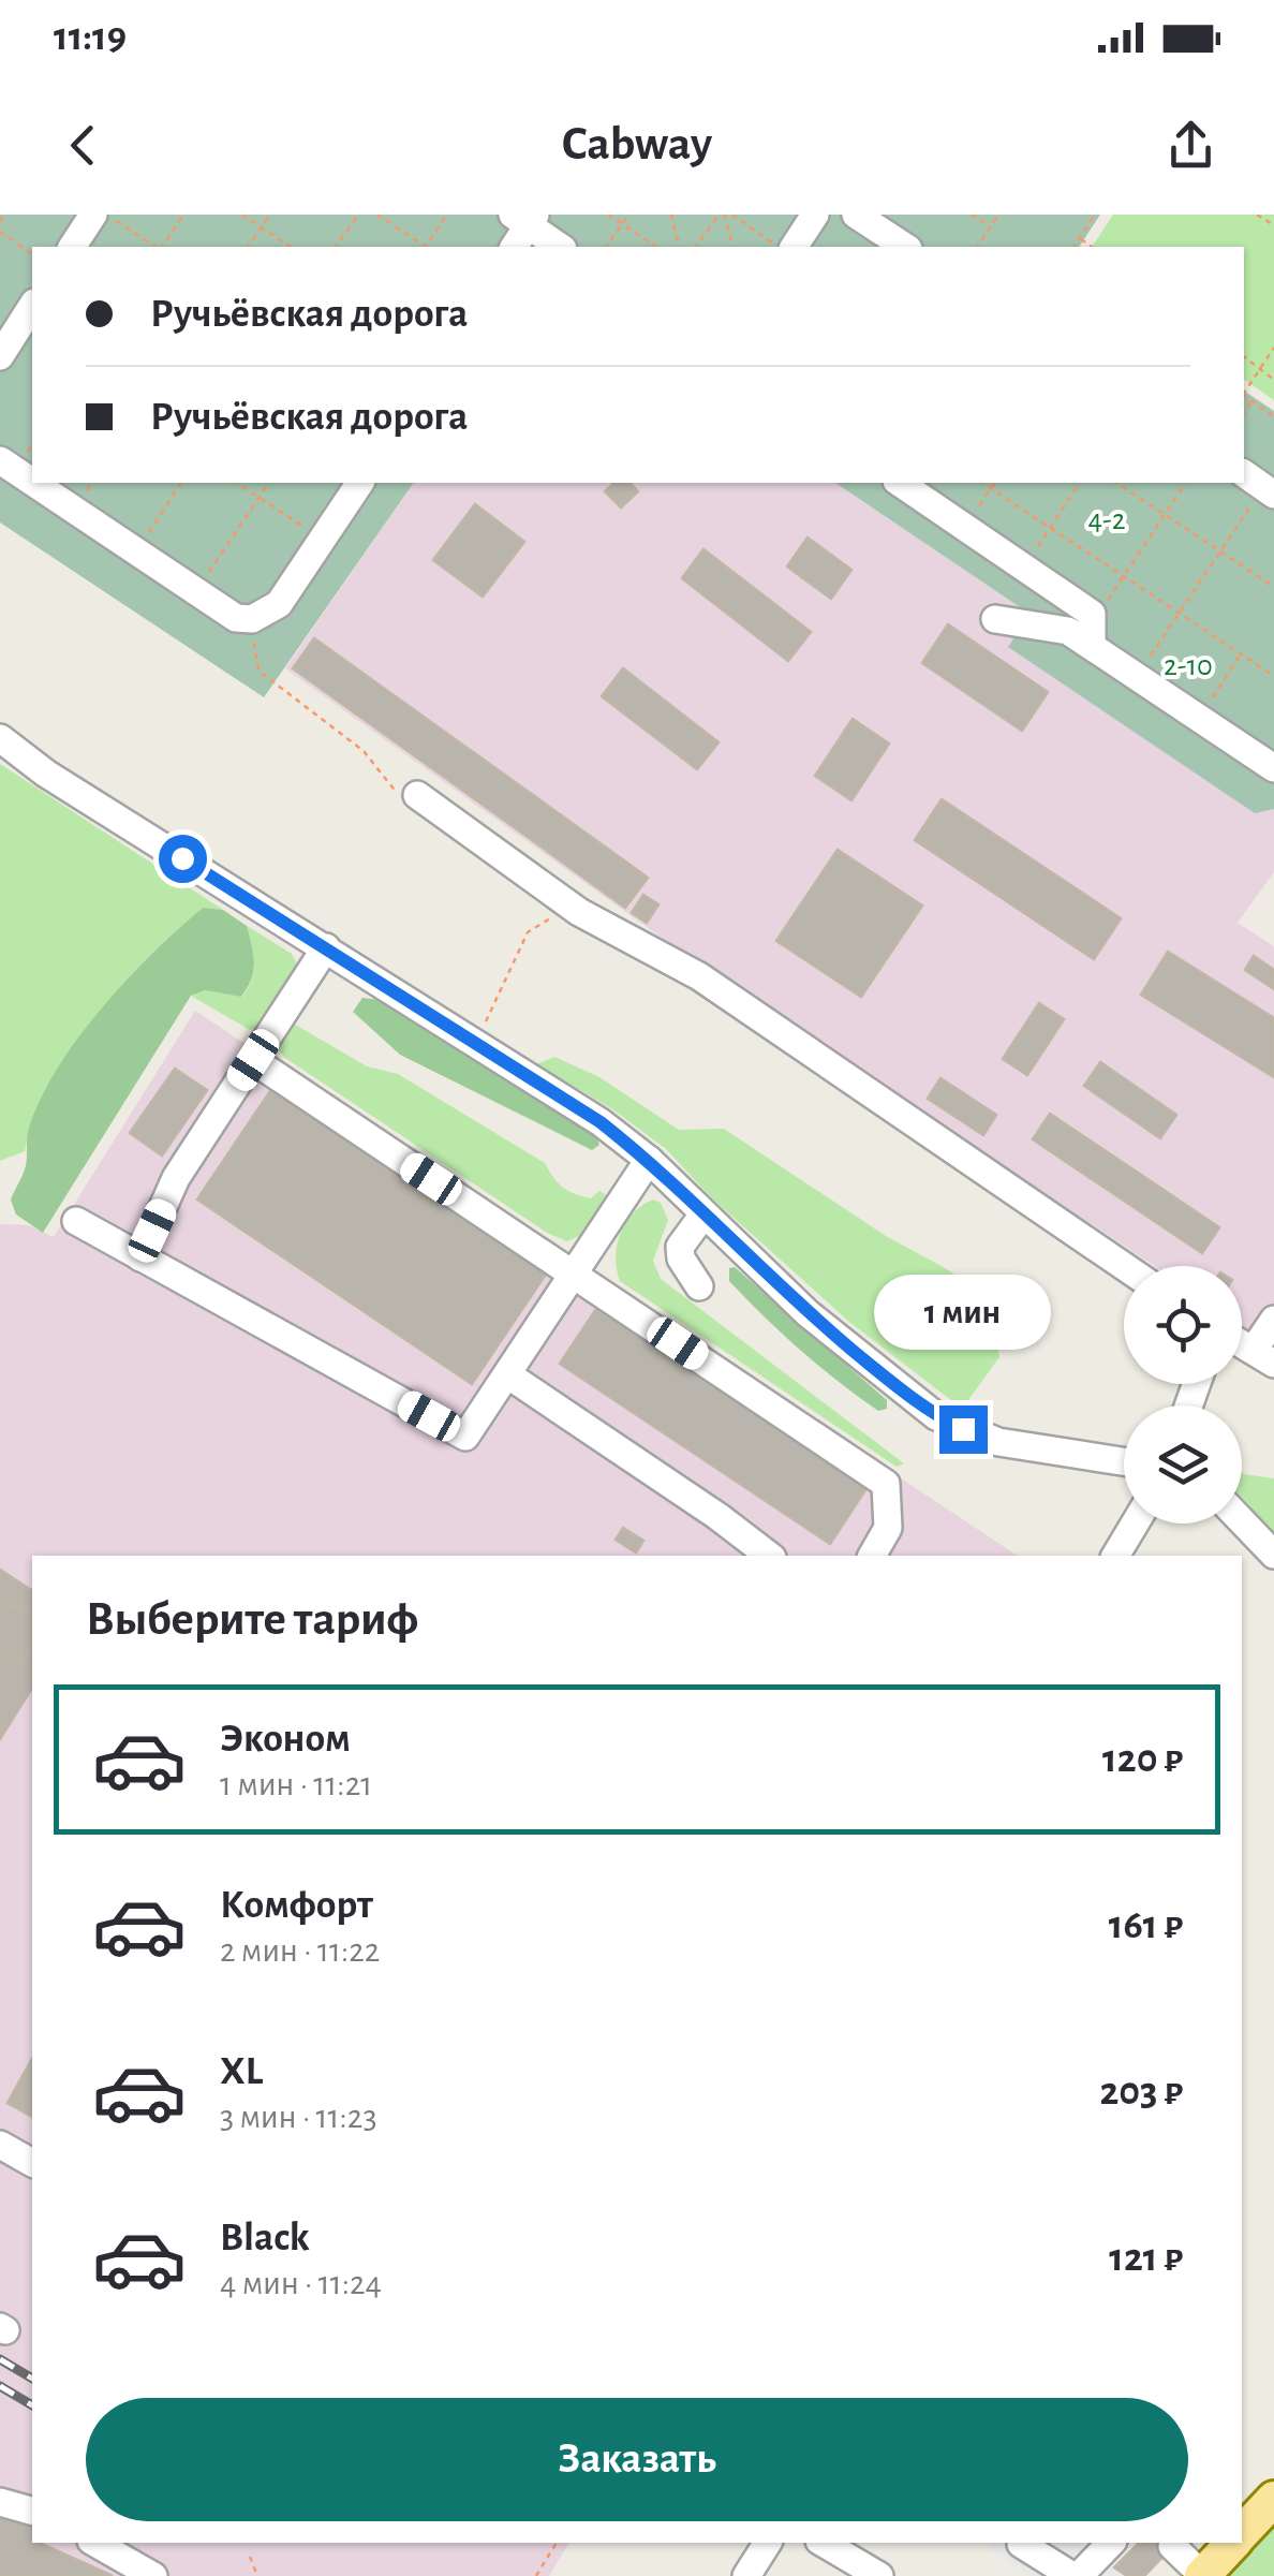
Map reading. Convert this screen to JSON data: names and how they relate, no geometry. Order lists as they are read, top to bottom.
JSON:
{
  "parks": ["4-2", "2-10"],
  "page": {
    "status": "11:19",
    "header": "Cabway",
    "banner": ["Ручьёвская дорога", "Ручьёвская дорога"],
    "bubble": "1 мин",
    "heading": "Выберите тариф",
    "list": [
      {
        "name": "Эконом",
        "note": "1 мин · 11:21",
        "value": "120 ₽"
      },
      {
        "name": "Комфорт",
        "note": "2 мин · 11:22",
        "value": "161 ₽"
      },
      {
        "name": "XL",
        "note": "3 мин · 11:23",
        "value": "203 ₽"
      },
      {
        "name": "Black",
        "note": "4 мин · 11:24",
        "value": "121 ₽"
      }
    ],
    "buttons": "Заказать"
  }
}
